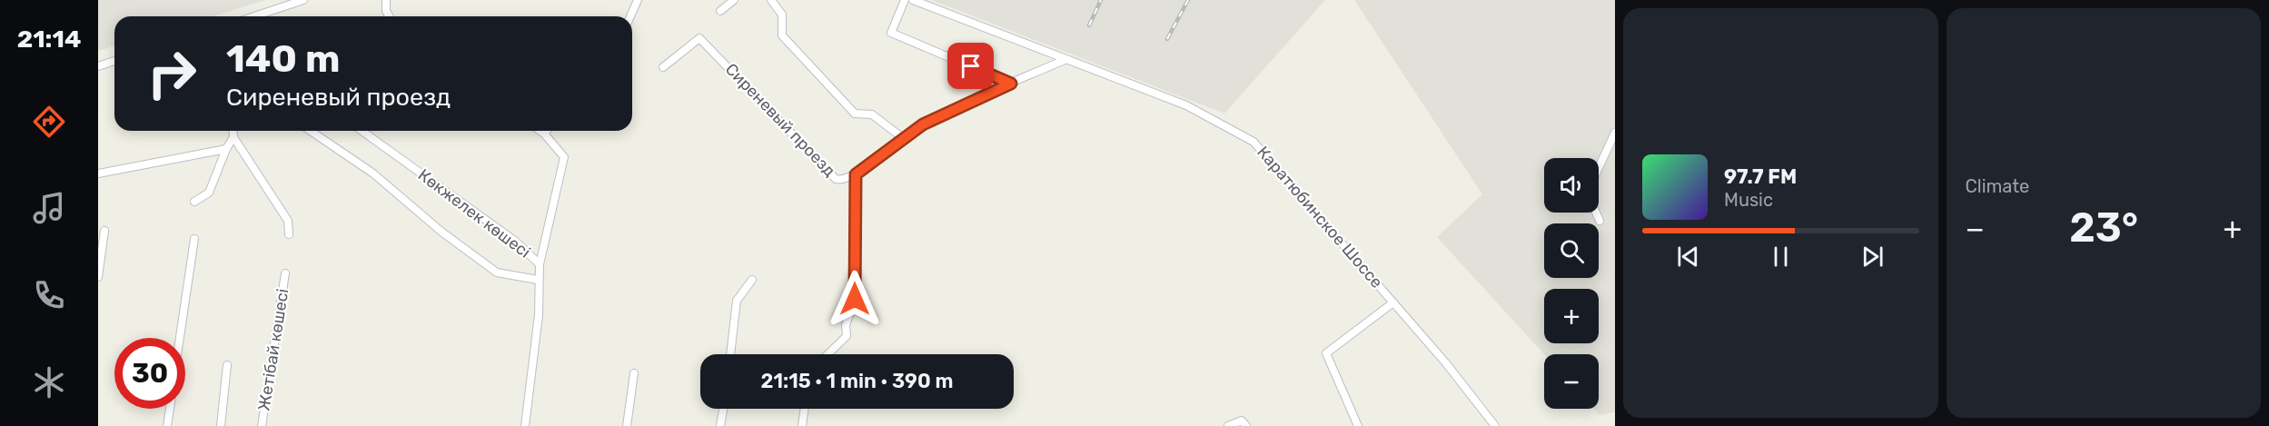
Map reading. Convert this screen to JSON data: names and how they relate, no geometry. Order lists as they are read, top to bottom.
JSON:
{
  "streets": {
    "street": [
      "Сиреневый проезд",
      "Көкжелек көшесі",
      "Каратюбинское Шоссе",
      "Жетібай көшесі"
    ]
  },
  "crossings": [
    ["Сиреневый проезд", "Каратюбинское Шоссе"]
  ],
  "page": {
    "tabs": "21:14",
    "tile": "Climate",
    "turn": ["140 m", "Сиреневый проезд"],
    "song": ["97.7 FM", "Music"],
    "map_buttons": ["+", "−"],
    "heat": ["−", "23°", "+"],
    "limit": "30",
    "trip": "21:15 · 1 min · 390 m"
  }
}
